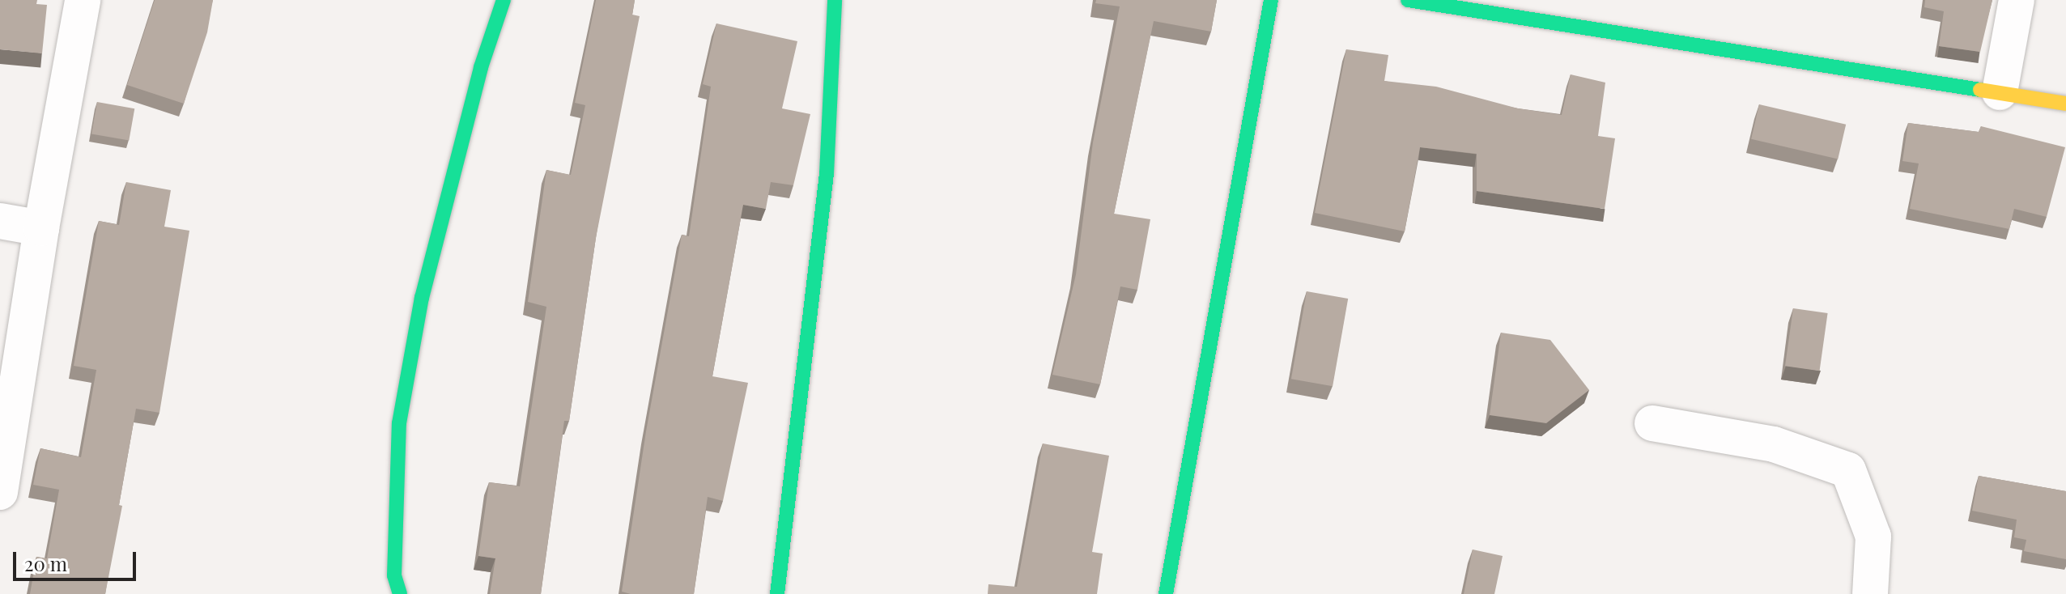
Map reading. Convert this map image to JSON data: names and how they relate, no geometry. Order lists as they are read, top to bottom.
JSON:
{
  "scale_bar": "20 m"
}
